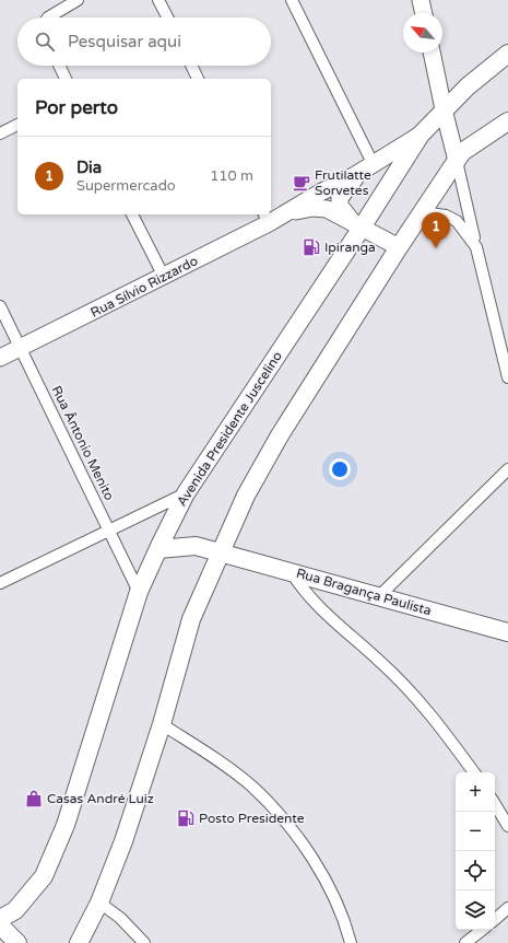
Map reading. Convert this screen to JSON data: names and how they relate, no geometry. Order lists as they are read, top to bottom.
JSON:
{
  "streets": {
    "main road": ["Avenida Presidente Juscelino", "Rua Bragança Paulista"],
    "street": ["Rua Sílvio Rizzardo", "Rua Ântonio Menito"]
  },
  "crossings": [
    ["Rua Sílvio Rizzardo", "Avenida Presidente Juscelino"],
    ["Rua Sílvio Rizzardo", "Rua Ântonio Menito"],
    ["Avenida Presidente Juscelino", "Rua Ântonio Menito"],
    ["Avenida Presidente Juscelino", "Rua Bragança Paulista"]
  ],
  "places": {
    "cafe": ["Frutilatte Sorvetes"],
    "fuel station": ["Ipiranga", "Posto Presidente"],
    "shop": ["Casas André Luiz"]
  },
  "north": "top left",
  "page": {
    "search": "Pesquisar aqui",
    "heading": "Por perto",
    "list": [
      {
        "mark": "1",
        "name": "Dia",
        "note": "Supermercado",
        "value": "110 m"
      }
    ],
    "pins": "1",
    "map_buttons": ["+", "−"]
  }
}
